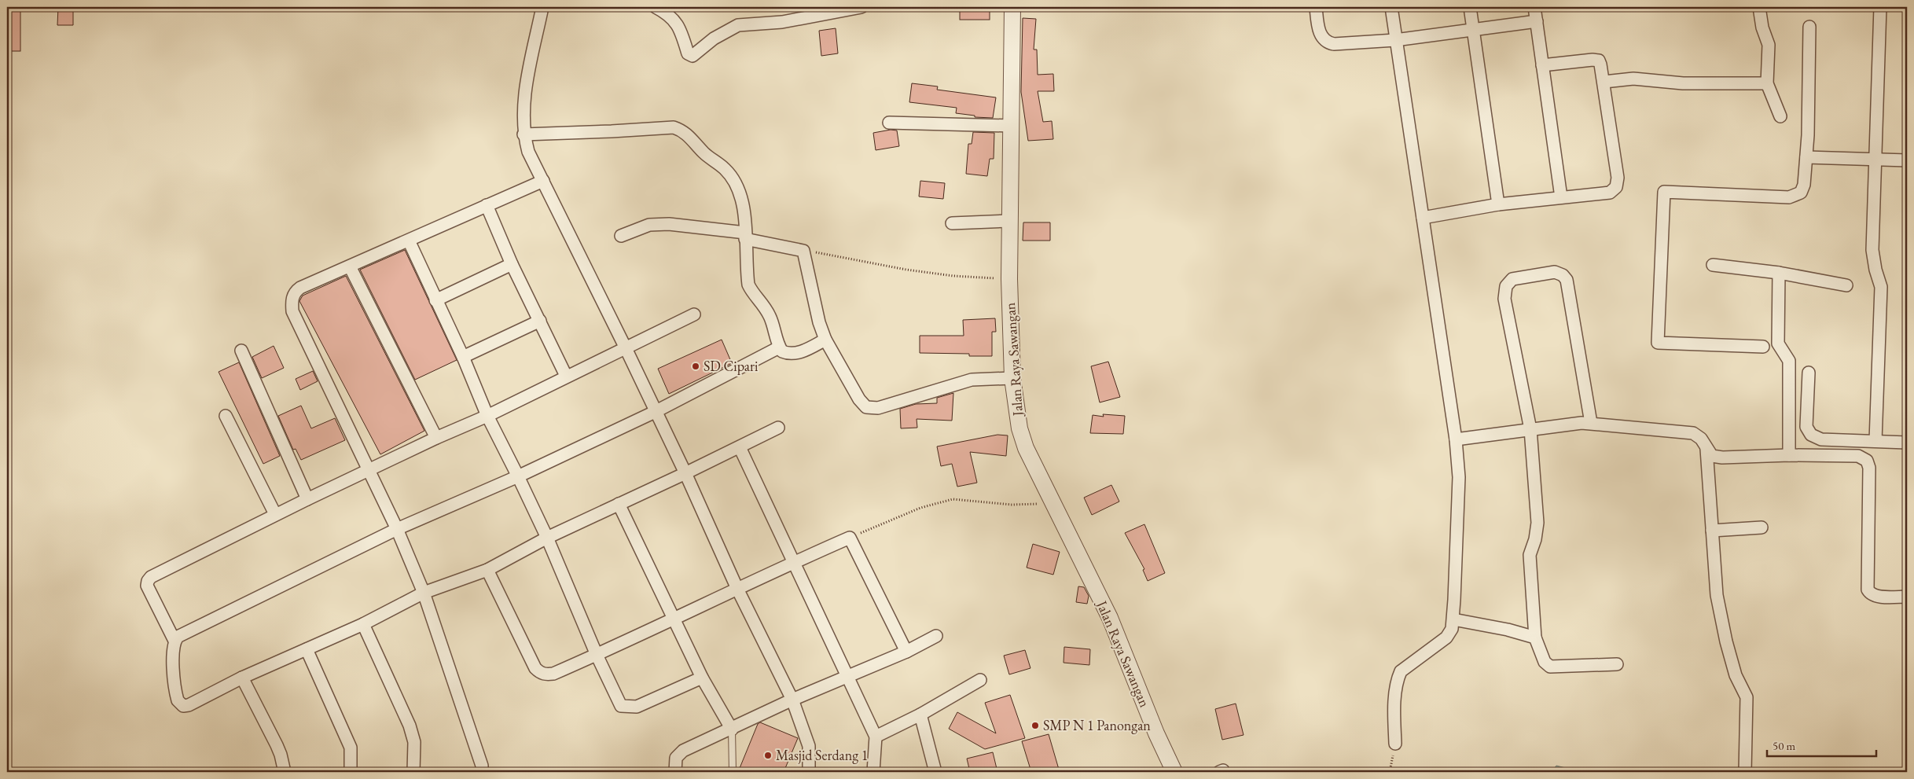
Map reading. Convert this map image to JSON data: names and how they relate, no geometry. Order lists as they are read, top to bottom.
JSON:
{
  "streets": {
    "street": ["Jalan Raya Sawangan"]
  },
  "places": ["SD Cipari", "SMP N 1 Panongan", "Masjid Serdang 1"],
  "scale_bar": "50 m"
}
